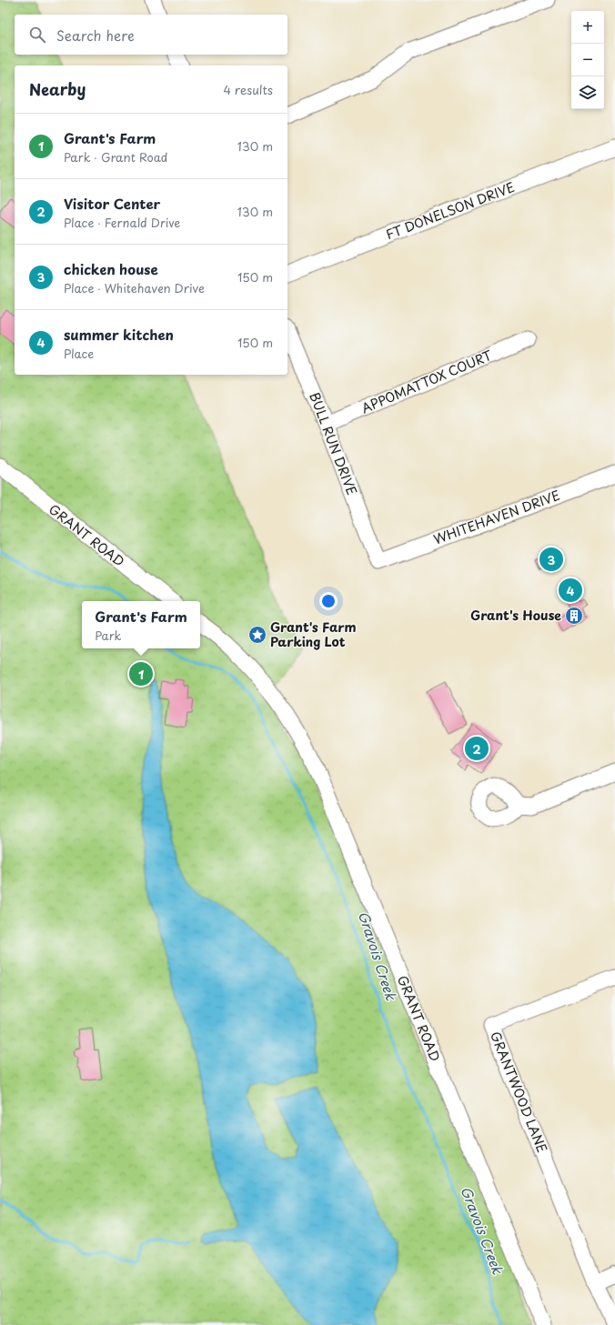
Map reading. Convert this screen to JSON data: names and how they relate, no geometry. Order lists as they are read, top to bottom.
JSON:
{
  "streets": {
    "street": [
      "FT DONELSON DRIVE",
      "APPOMATTOX COURT",
      "BULL RUN DRIVE",
      "WHITEHAVEN DRIVE",
      "GRANT ROAD",
      "GRANTWOOD LANE"
    ]
  },
  "crossings": [
    ["APPOMATTOX COURT", "BULL RUN DRIVE"],
    ["BULL RUN DRIVE", "WHITEHAVEN DRIVE"]
  ],
  "water": ["Gravois Creek"],
  "places": {
    "building": ["Grant's House"],
    "place": ["Grant's Farm Parking Lot"]
  },
  "page": {
    "map_buttons": ["+", "−"],
    "search": "Search here",
    "heading": ["Nearby", "4 results"],
    "list": [
      {
        "mark": "1",
        "name": "Grant's Farm",
        "note": "Park · Grant Road",
        "value": "130 m"
      },
      {
        "mark": "2",
        "name": "Visitor Center",
        "note": "Place · Fernald Drive",
        "value": "130 m"
      },
      {
        "mark": "3",
        "name": "chicken house",
        "note": "Place · Whitehaven Drive",
        "value": "150 m"
      },
      {
        "mark": "4",
        "name": "summer kitchen",
        "note": "Place",
        "value": "150 m"
      }
    ],
    "pins": [
      "3",
      "4",
      "1",
      "2"
    ],
    "popup": ["Grant's Farm", "Park"]
  }
}
